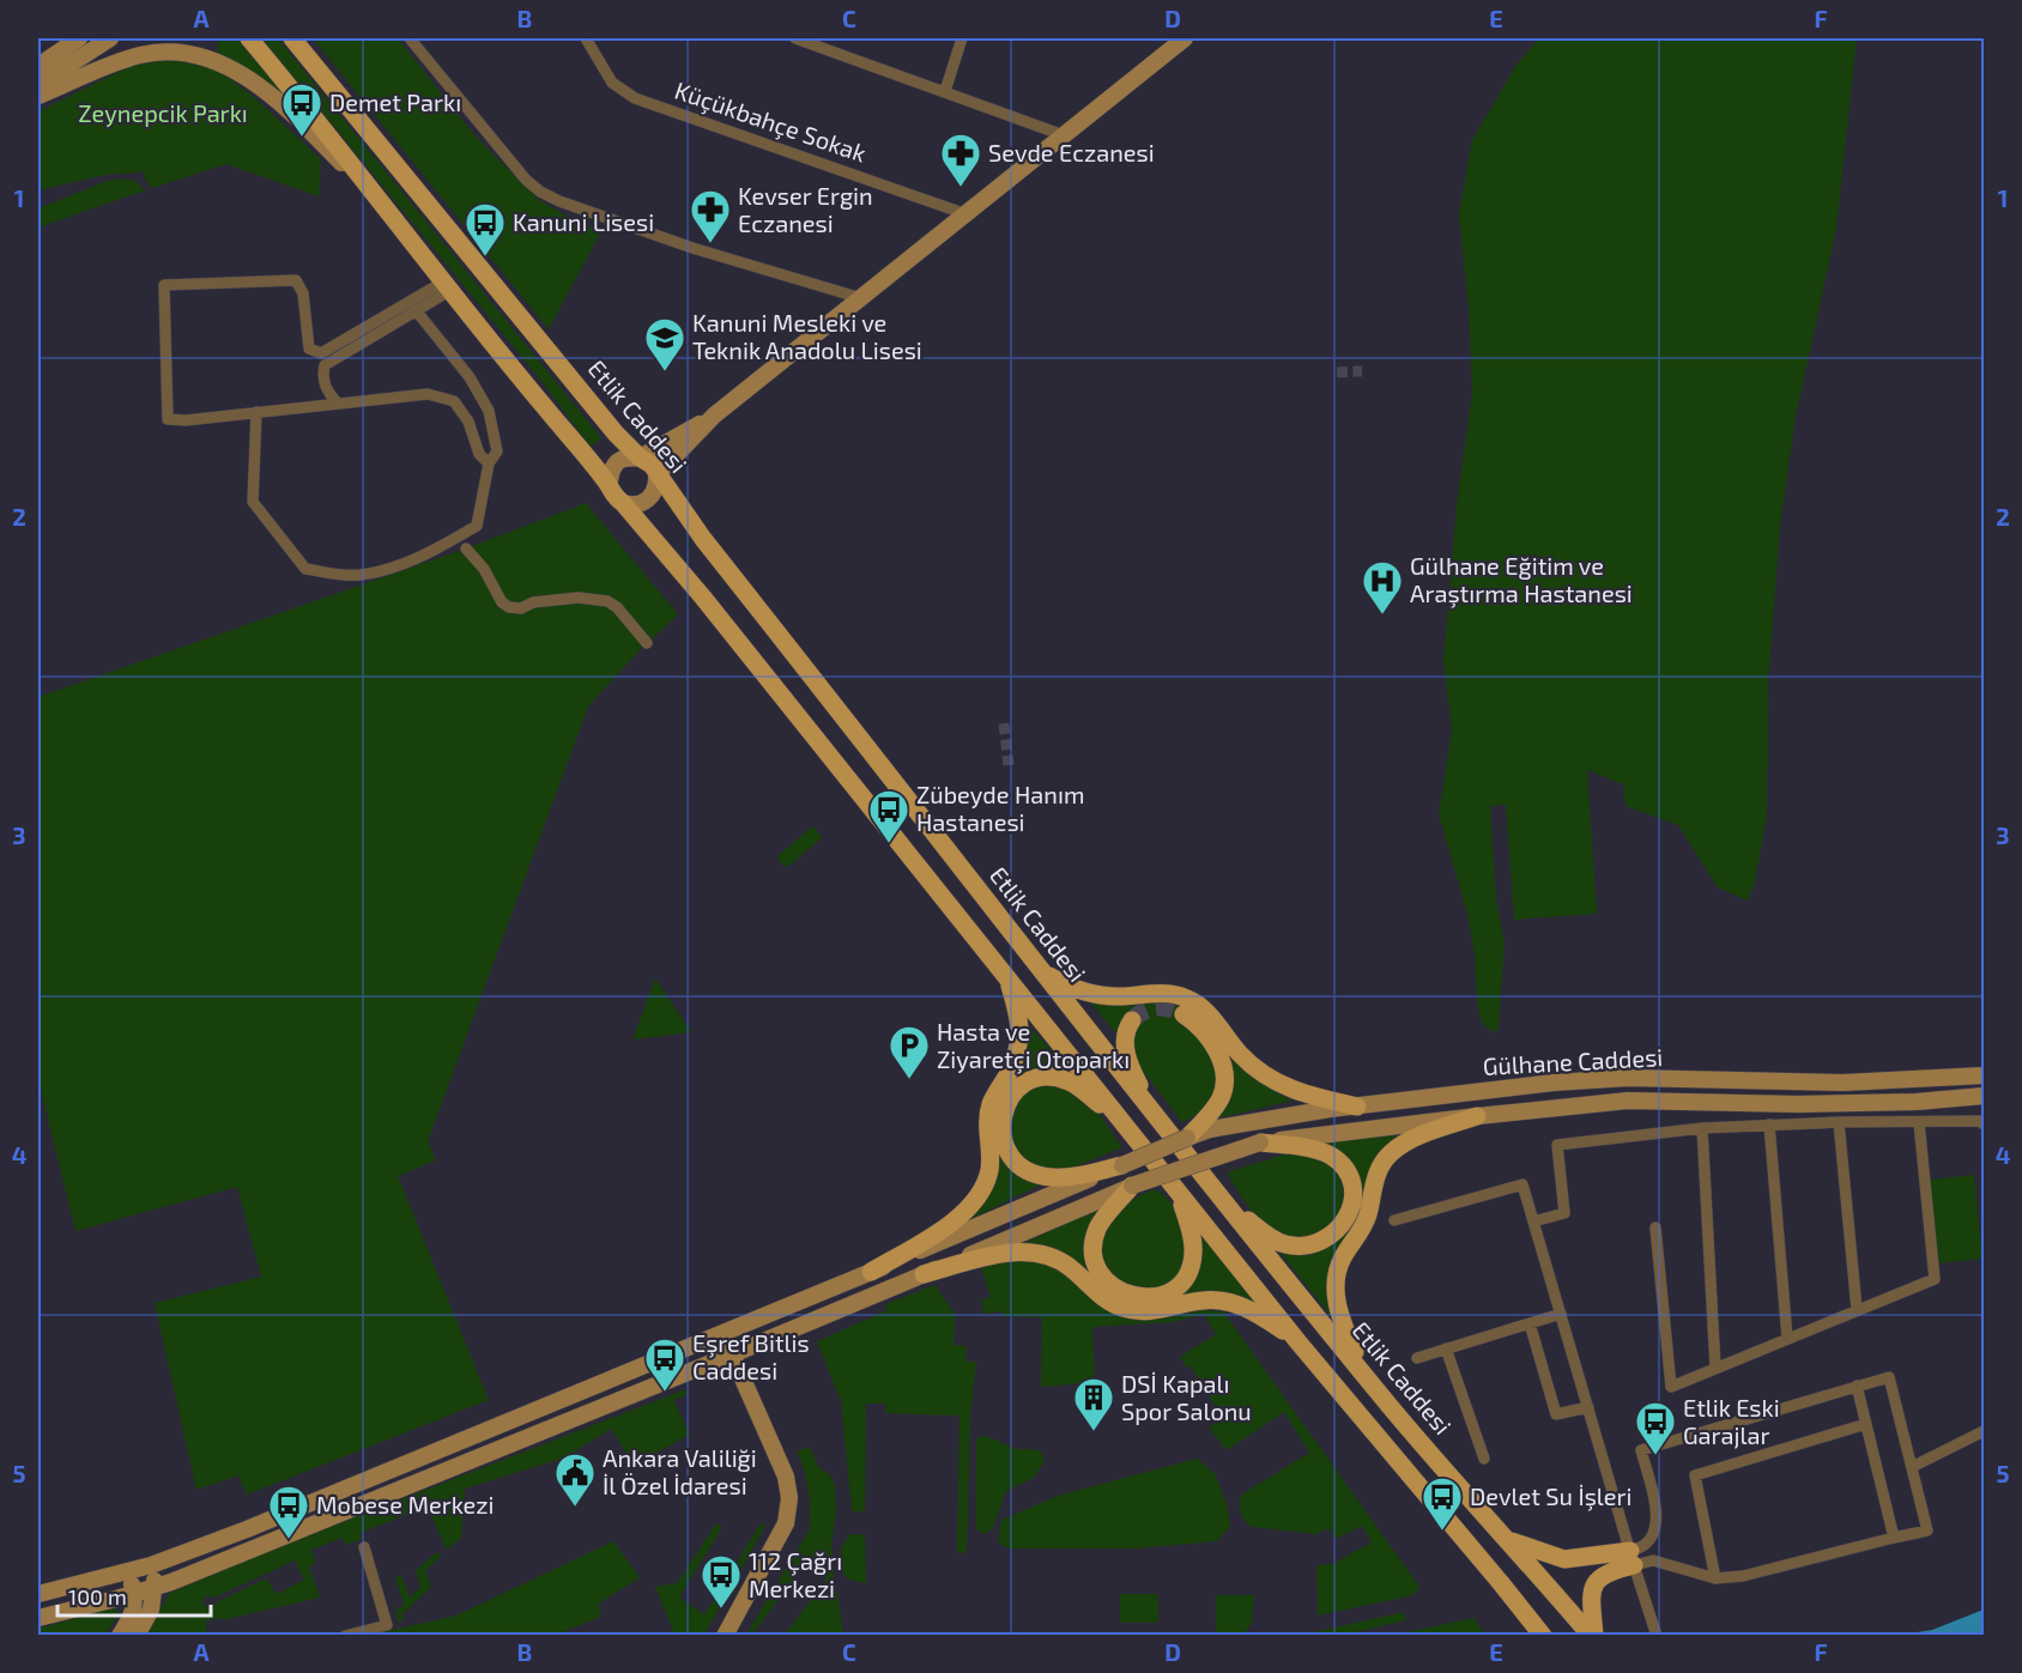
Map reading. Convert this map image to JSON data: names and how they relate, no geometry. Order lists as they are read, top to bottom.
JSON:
{
  "streets": {
    "main road": ["Etlik Caddesi", "Gülhane Caddesi"],
    "street": ["Küçükbahçe Sokak"]
  },
  "parks": ["Zeynepcik Parkı"],
  "places": {
    "bus stop": [
      "Demet Parkı",
      "Kanuni Lisesi",
      "Zübeyde Hanım Hastanesi",
      "Eşref Bitlis Caddesi",
      "Etlik Eski Garajlar",
      "Devlet Su İşleri",
      "Mobese Merkezi",
      "112 Çağrı Merkezi"
    ],
    "pharmacy": ["Sevde Eczanesi", "Kevser Ergin Eczanesi"],
    "school or university": ["Kanuni Mesleki ve Teknik Anadolu Lisesi"],
    "hospital": ["Gülhane Eğitim ve Araştırma Hastanesi"],
    "parking": ["Hasta ve Ziyaretçi Otoparkı"],
    "building": ["DSİ Kapalı Spor Salonu"],
    "public building": ["Ankara Valiliği İl Özel İdaresi"]
  },
  "scale_bar": "100 m",
  "grid": {
    "columns": [
      "A",
      "B",
      "C",
      "D",
      "E",
      "F"
    ],
    "rows": [
      "1",
      "2",
      "3",
      "4",
      "5"
    ]
  }
}
